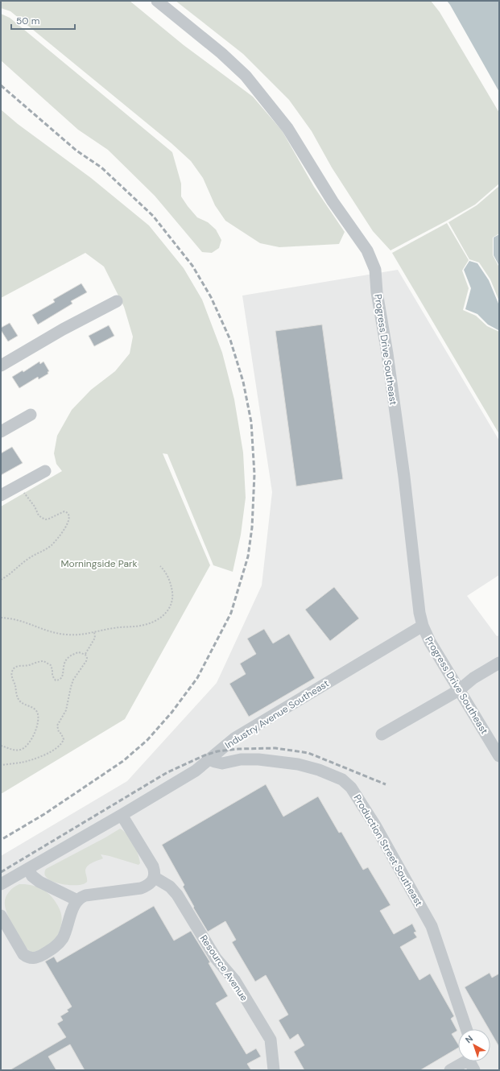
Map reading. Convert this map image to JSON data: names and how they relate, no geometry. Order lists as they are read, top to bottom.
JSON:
{
  "streets": {
    "street": [
      "Progress Drive Southeast",
      "Industry Avenue Southeast",
      "Production Street Southeast",
      "Resource Avenue"
    ]
  },
  "crossings": [
    ["Progress Drive Southeast", "Industry Avenue Southeast"],
    ["Industry Avenue Southeast", "Production Street Southeast"]
  ],
  "parks": ["Morningside Park"],
  "scale_bar": "50 m",
  "north": "top left"
}
